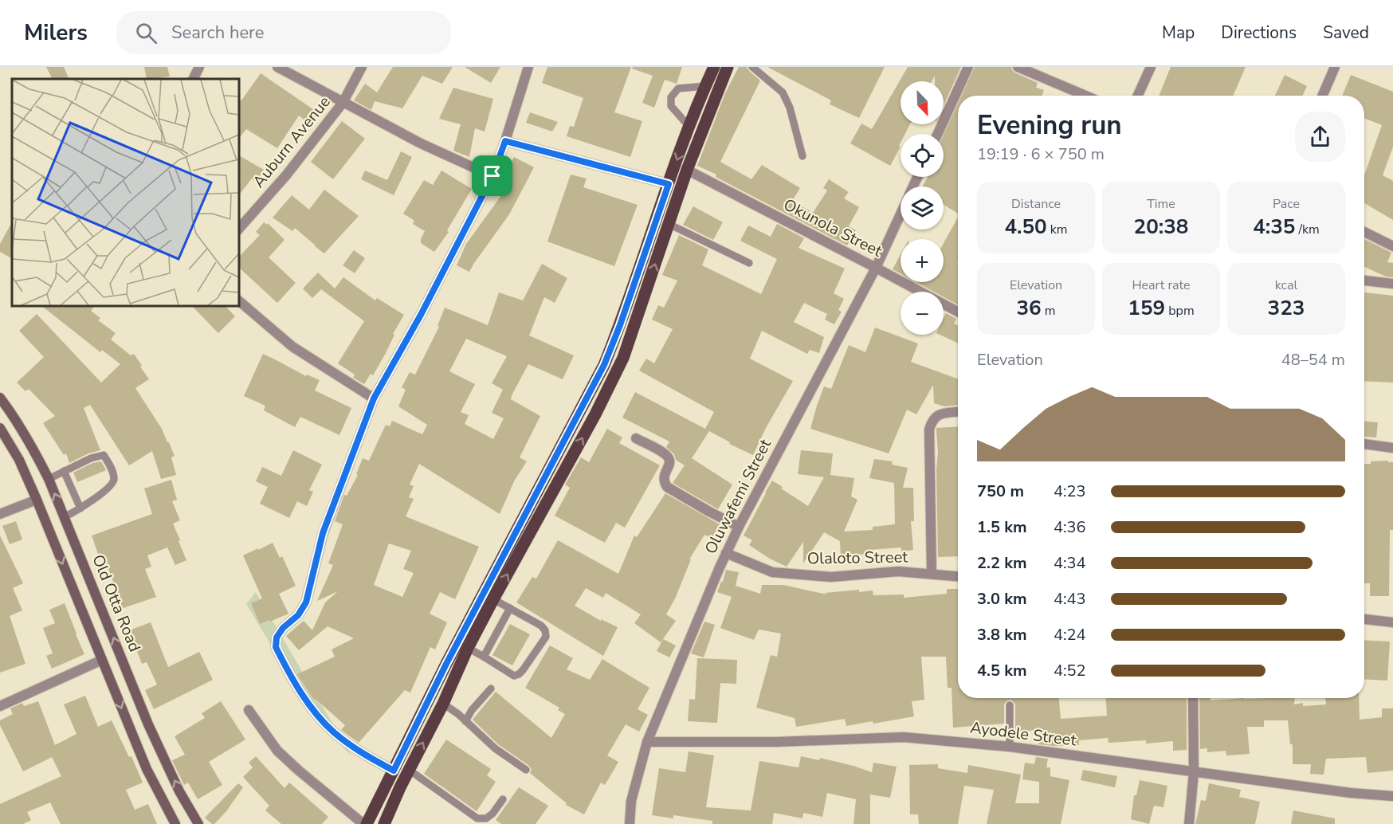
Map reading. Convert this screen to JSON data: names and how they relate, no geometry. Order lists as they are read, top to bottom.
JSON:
{
  "streets": {
    "main road": ["Old Otta Road"],
    "street": [
      "Auburn Avenue",
      "Okunola Street",
      "Oluwafemi Street",
      "Olaloto Street",
      "Ayodele Street"
    ]
  },
  "crossings": [
    ["Okunola Street", "Oluwafemi Street"],
    ["Oluwafemi Street", "Olaloto Street"],
    ["Oluwafemi Street", "Ayodele Street"]
  ],
  "north": "bottom right",
  "page": {
    "header": "Milers",
    "search": "Search here",
    "nav": ["Map", "Directions", "Saved"],
    "map_buttons": ["+", "−"],
    "heading": ["Evening run", "19:19 · 6 × 750 m"],
    "stats": [
      ["Distance", "4.50 km"],
      ["Time", "20:38"],
      ["Pace", "4:35 /km"],
      ["Elevation", "36 m"],
      ["Heart rate", "159 bpm"],
      ["kcal", "323"]
    ],
    "chart": ["Elevation", "48–54 m"],
    "list": [
      {
        "name": "750 m",
        "note": "4:23"
      },
      {
        "name": "1.5 km",
        "note": "4:36"
      },
      {
        "name": "2.2 km",
        "note": "4:34"
      },
      {
        "name": "3.0 km",
        "note": "4:43"
      },
      {
        "name": "3.8 km",
        "note": "4:24"
      },
      {
        "name": "4.5 km",
        "note": "4:52"
      }
    ]
  }
}
